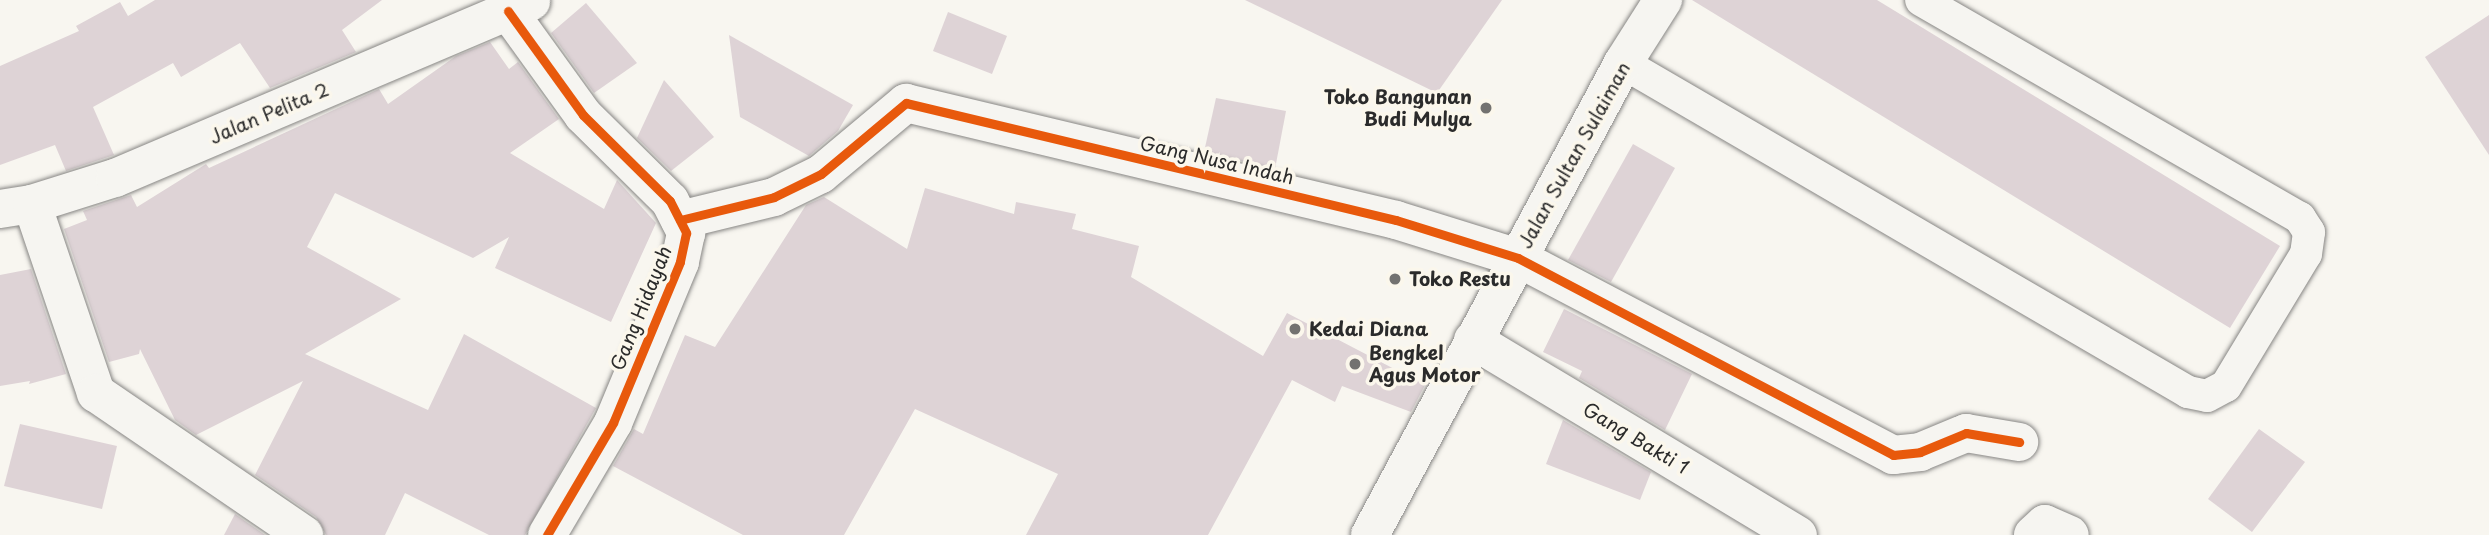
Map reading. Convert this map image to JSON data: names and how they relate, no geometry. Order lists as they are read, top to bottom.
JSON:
{
  "streets": {
    "street": [
      "Jalan Pelita 2",
      "Jalan Sultan Sulaiman",
      "Gang Nusa Indah",
      "Gang Hidayah",
      "Gang Bakti 1"
    ]
  },
  "crossings": [
    ["Jalan Sultan Sulaiman", "Gang Nusa Indah"],
    ["Jalan Sultan Sulaiman", "Gang Bakti 1"],
    ["Gang Nusa Indah", "Gang Hidayah"]
  ],
  "places": [
    "Toko Bangunan Budi Mulya",
    "Toko Restu",
    "Kedai Diana",
    "Bengkel Agus Motor"
  ]
}
